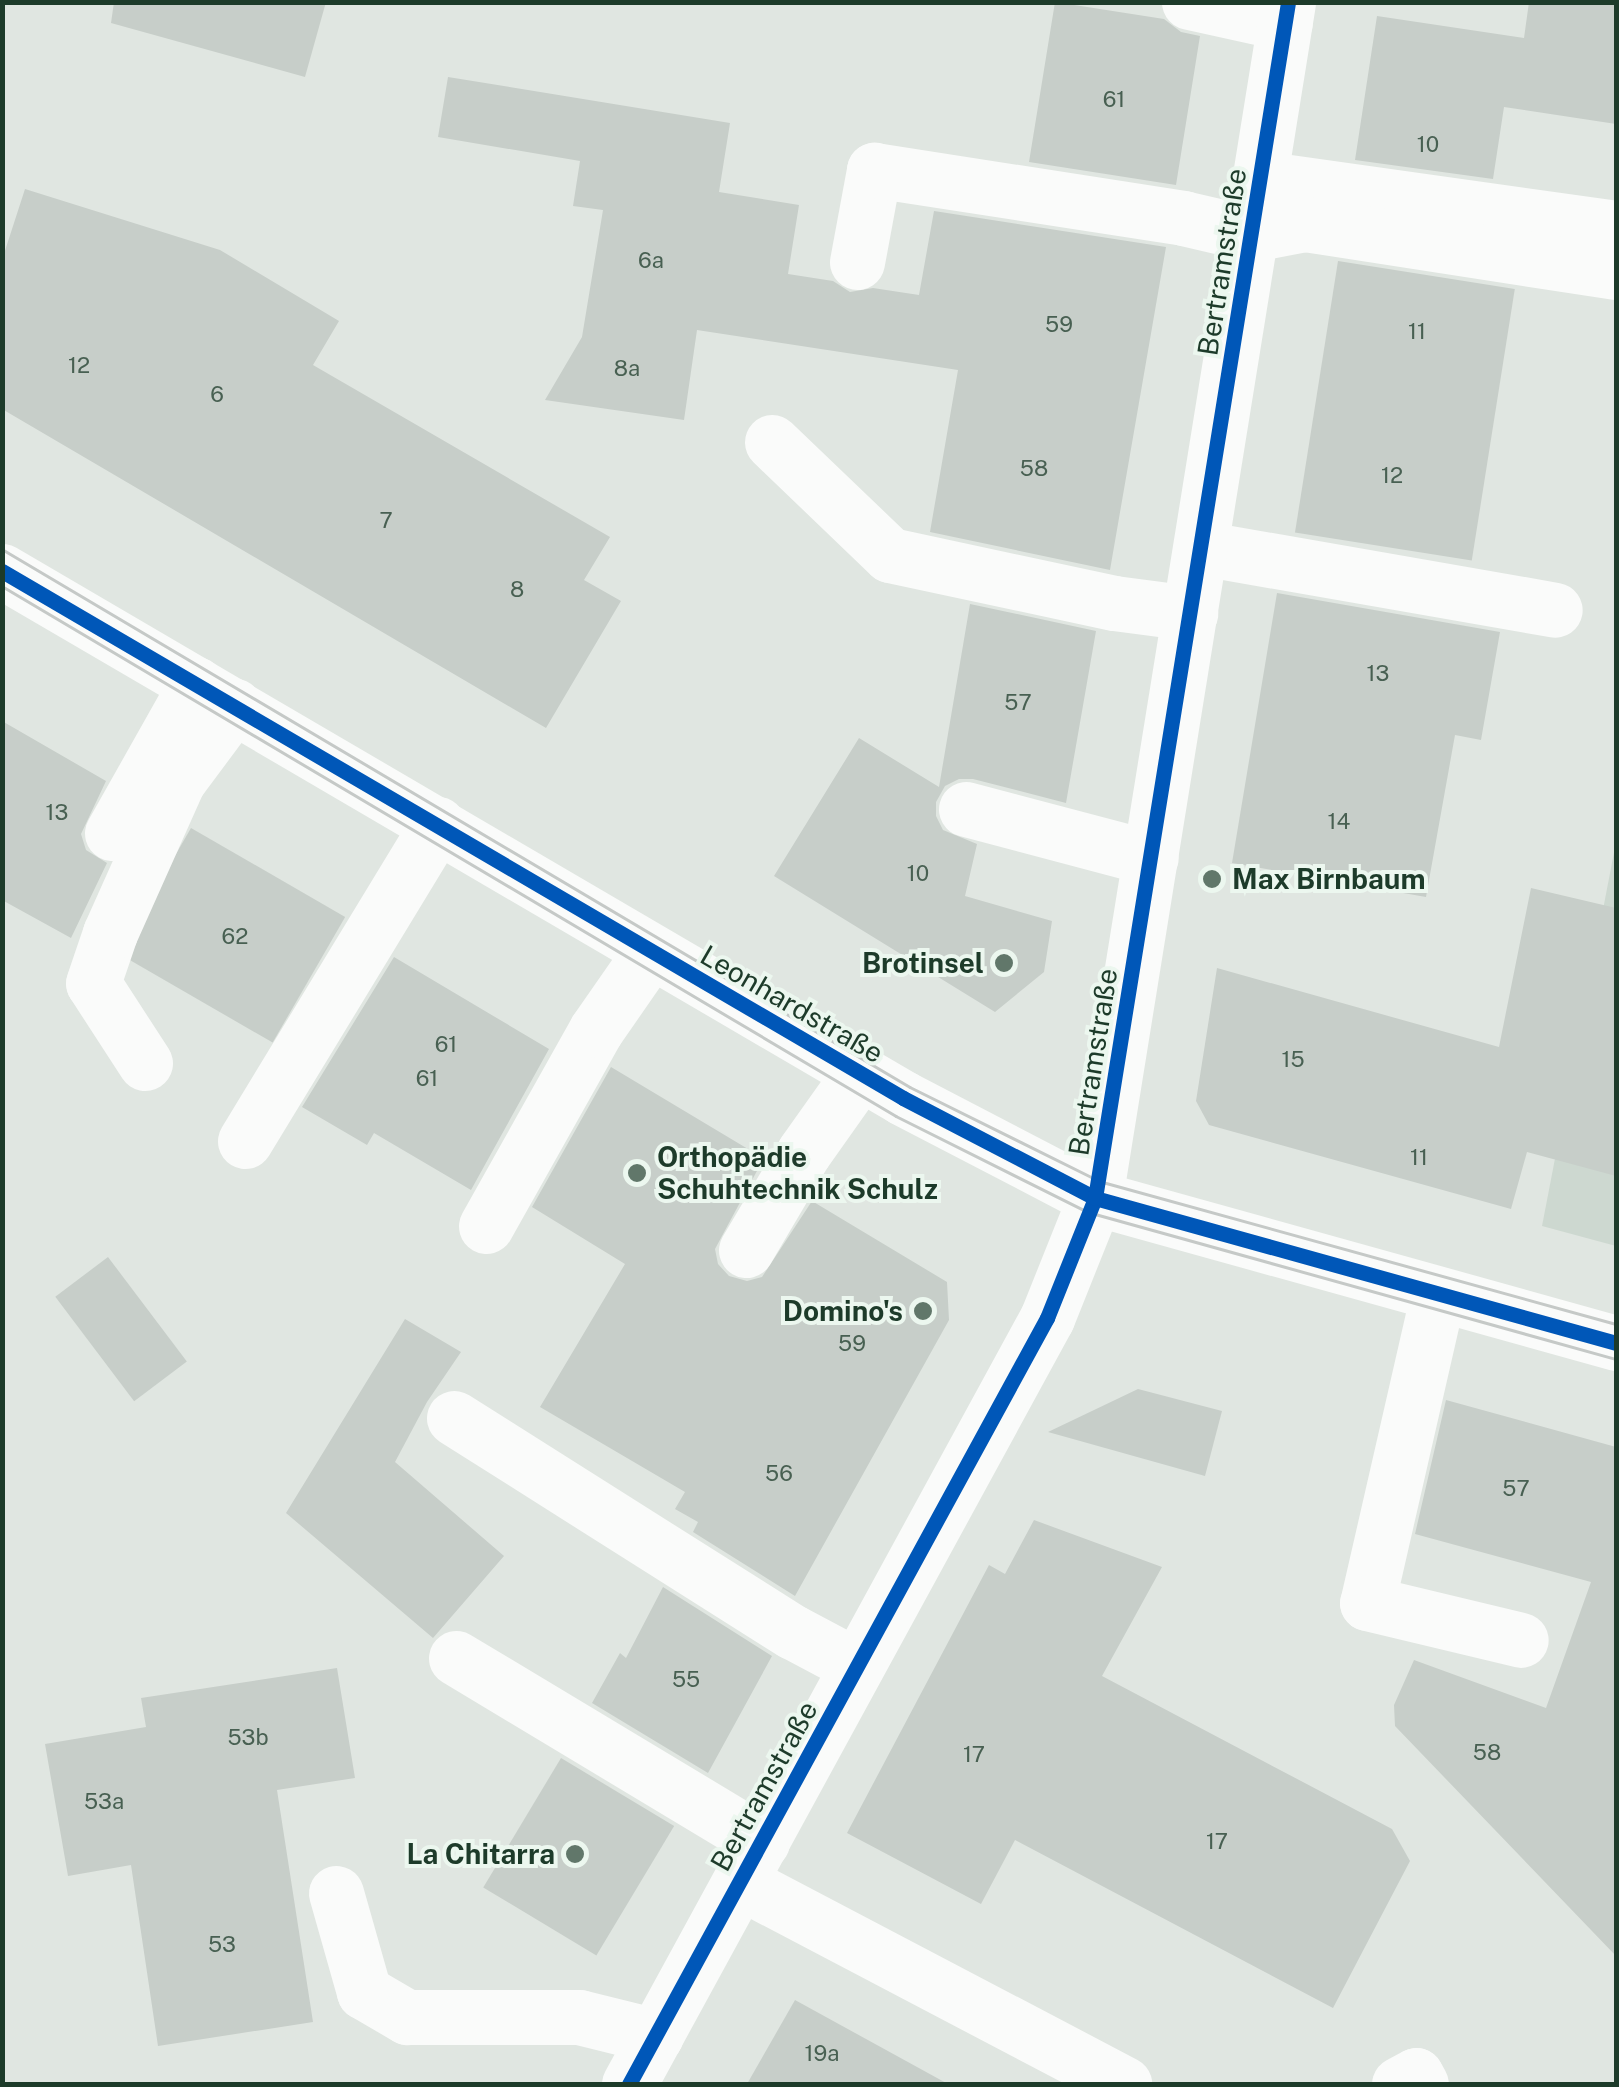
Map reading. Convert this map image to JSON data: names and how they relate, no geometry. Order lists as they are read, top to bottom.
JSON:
{
  "streets": {
    "street": ["Bertramstraße", "Leonhardstraße"]
  },
  "crossings": [
    ["Bertramstraße", "Leonhardstraße"]
  ],
  "places": [
    "Max Birnbaum",
    "Brotinsel",
    "Orthopädie Schuhtechnik Schulz",
    "Domino's",
    "La Chitarra"
  ],
  "house_numbers": [
    "61",
    "10",
    "6a",
    "59",
    "11",
    "12",
    "8a",
    "6",
    "58",
    "12",
    "7",
    "8",
    "13",
    "57",
    "13",
    "14",
    "10",
    "62",
    "61",
    "15",
    "61",
    "11",
    "59",
    "56",
    "57",
    "55",
    "53b",
    "58",
    "17",
    "53a",
    "17",
    "53",
    "19a"
  ]
}
